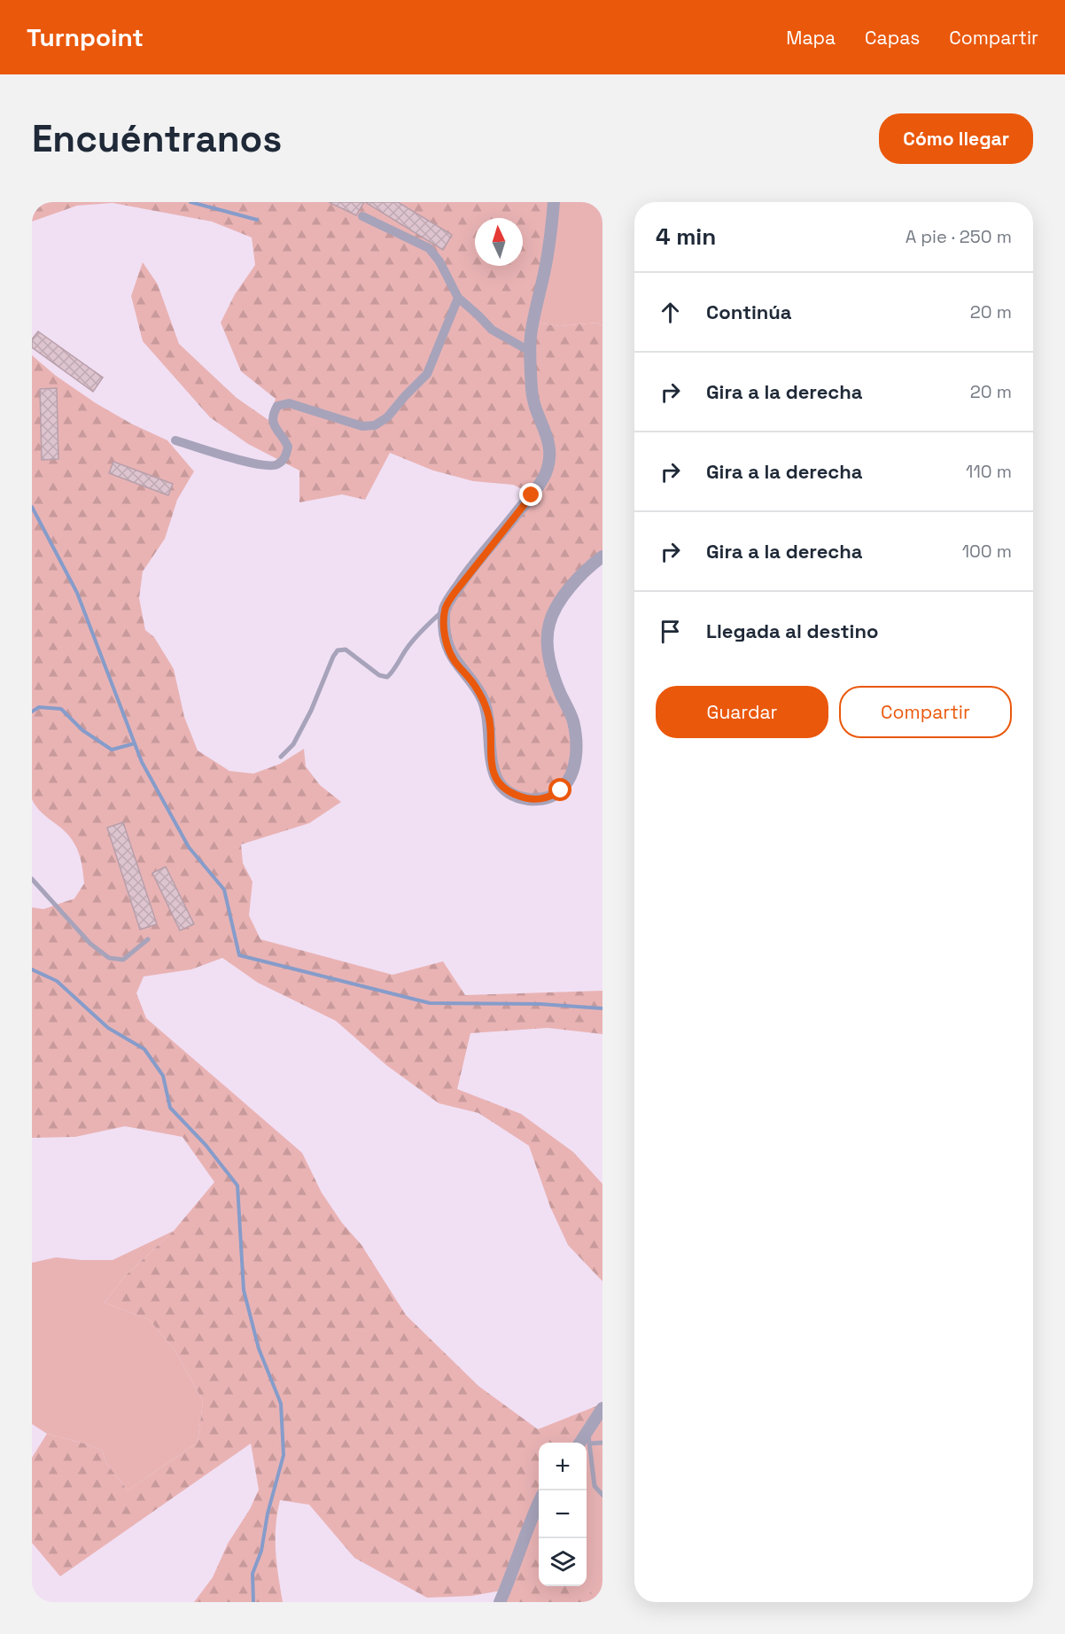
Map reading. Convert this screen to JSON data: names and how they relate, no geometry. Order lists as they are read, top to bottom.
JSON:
{
  "north": "top",
  "page": {
    "header": "Turnpoint",
    "nav": ["Mapa", "Capas", "Compartir"],
    "buttons": [
      "Cómo llegar",
      ["Guardar", "Compartir"]
    ],
    "title": "Encuéntranos",
    "heading": ["4 min", "A pie · 250 m"],
    "list": [
      ["Continúa", "20 m"],
      ["Gira a la derecha", "20 m"],
      ["Gira a la derecha", "110 m"],
      ["Gira a la derecha", "100 m"],
      "Llegada al destino"
    ],
    "map_buttons": ["+", "−"]
  }
}
